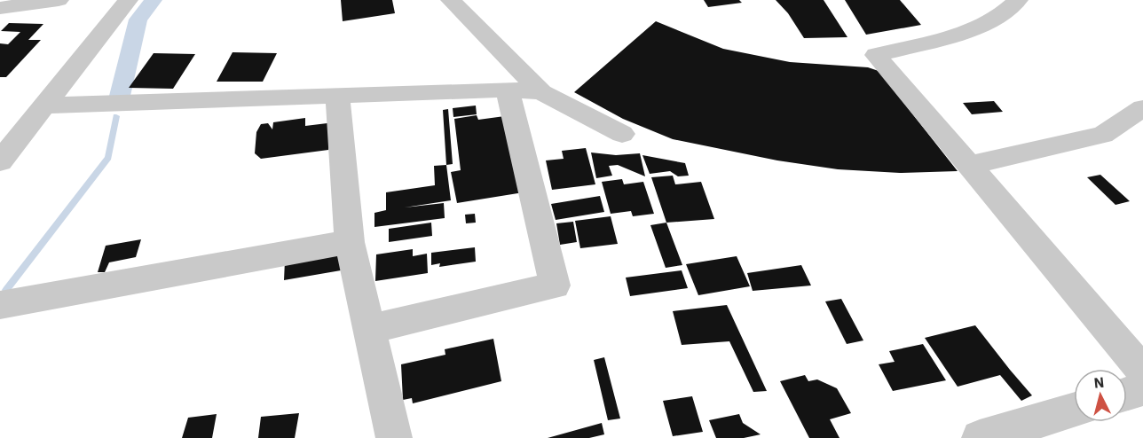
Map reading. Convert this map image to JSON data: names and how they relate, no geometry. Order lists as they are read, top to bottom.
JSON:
{
  "north": "top"
}
